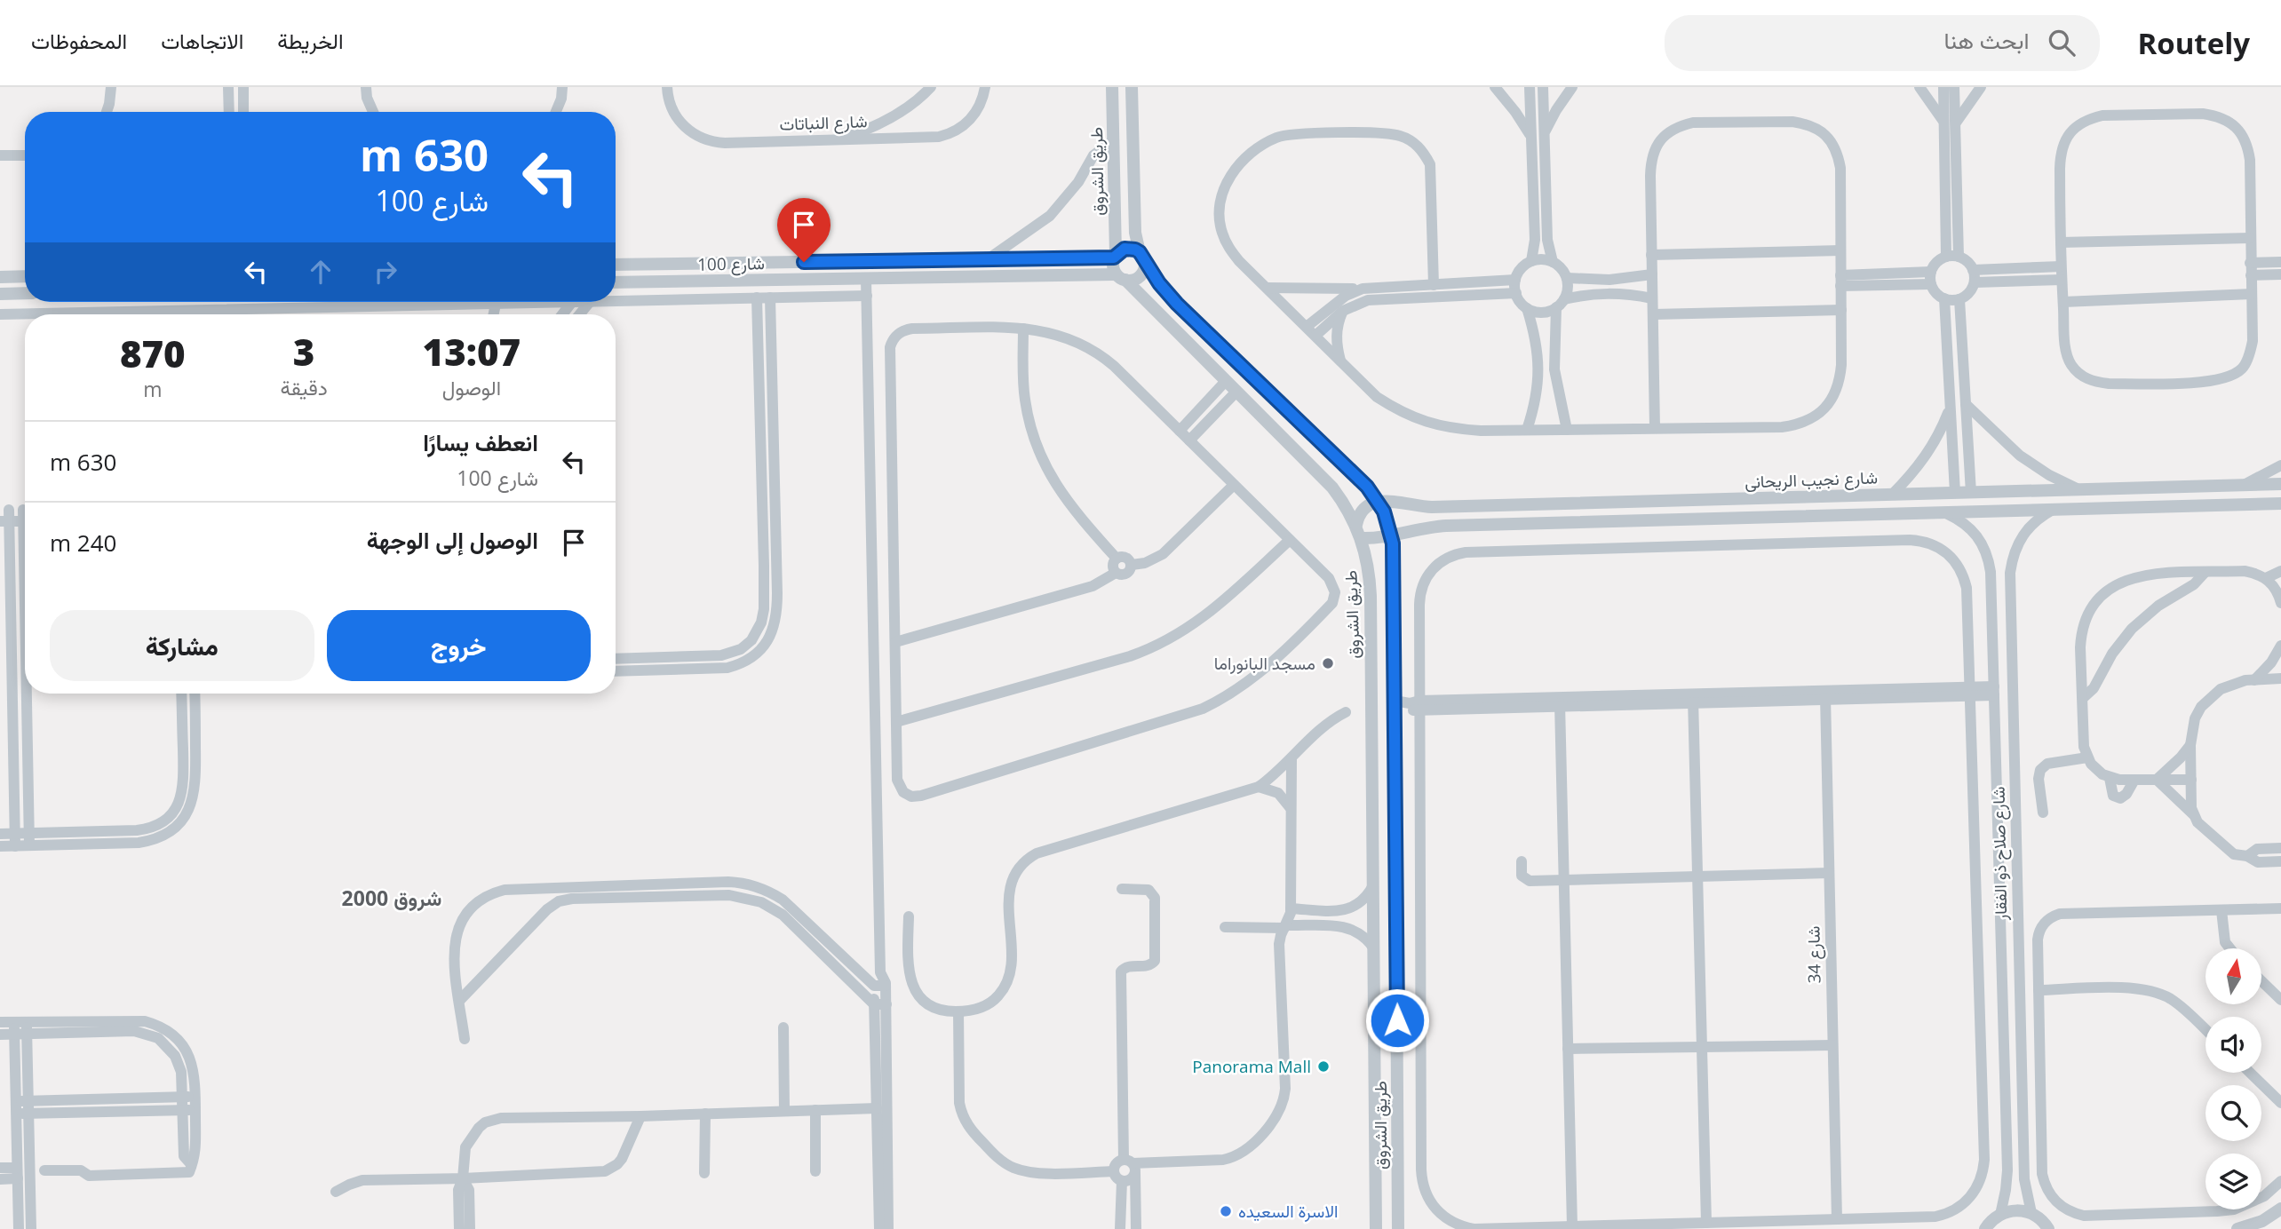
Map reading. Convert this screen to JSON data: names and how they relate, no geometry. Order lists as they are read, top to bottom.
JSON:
{
  "streets": {
    "street": [
      "شارع النباتات",
      "طريق الشروق",
      "شارع 100",
      "شارع نجيب الريحانى",
      "شارع صلاح ذو الفقار",
      "شارع 34"
    ]
  },
  "crossings": [
    ["طريق الشروق", "شارع 100"],
    ["طريق الشروق", "شارع نجيب الريحانى"]
  ],
  "districts": ["شروق 2000"],
  "places": ["مسجد البانوراما", "Panorama Mall", "الاسرة السعيده"],
  "north": "top",
  "page": {
    "header": "Routely",
    "search": "ابحث هنا",
    "nav": ["الخريطة", "الاتجاهات", "المحفوظات"],
    "turn": ["630 m", "شارع 100"],
    "eta": [
      "13:07",
      "الوصول",
      "3",
      "دقيقة",
      "870",
      "m"
    ],
    "list": [
      {
        "name": "انعطف يسارًا",
        "note": "شارع 100",
        "value": "630 m"
      },
      {
        "name": "الوصول إلى الوجهة",
        "value": "240 m"
      }
    ],
    "buttons": ["خروج", "مشاركة"]
  }
}
